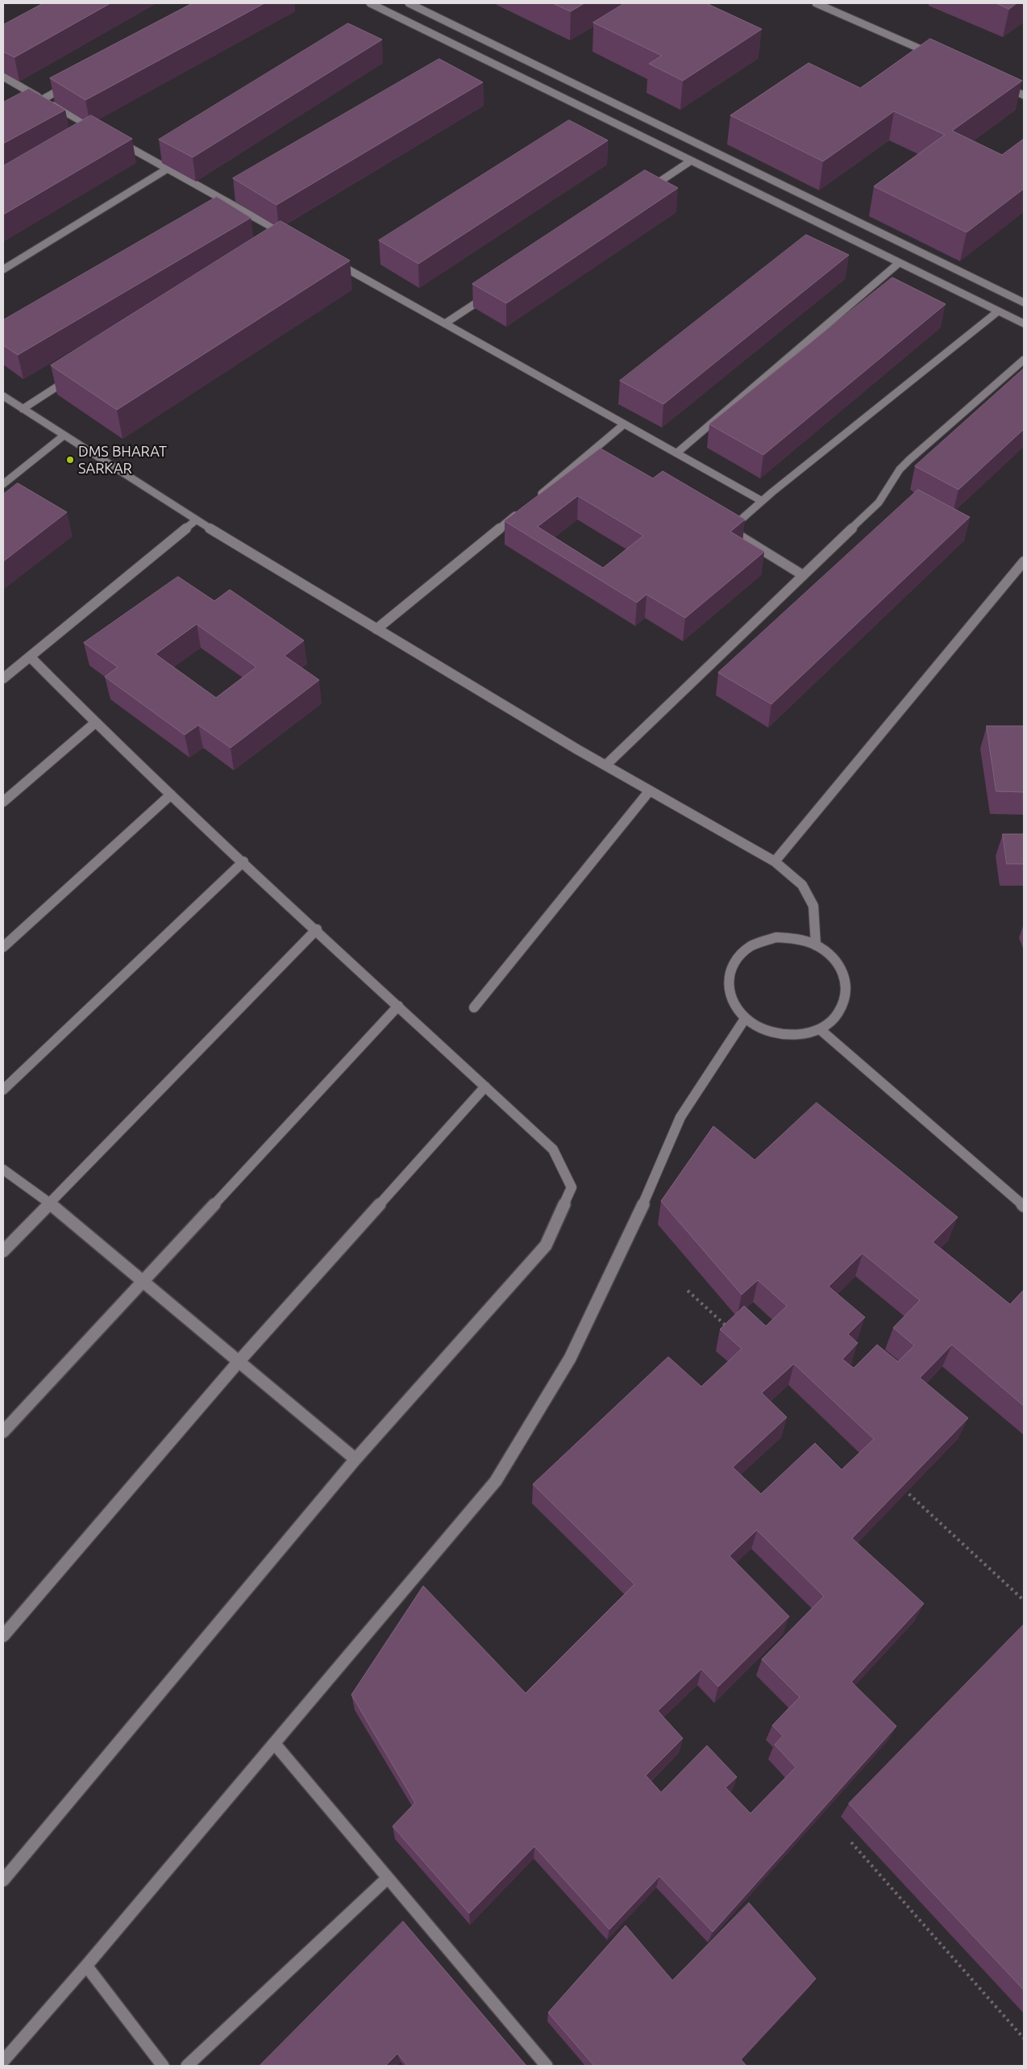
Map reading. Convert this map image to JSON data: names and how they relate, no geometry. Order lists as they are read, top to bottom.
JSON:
{
  "places": ["DMS BHARAT SARKAR"]
}
